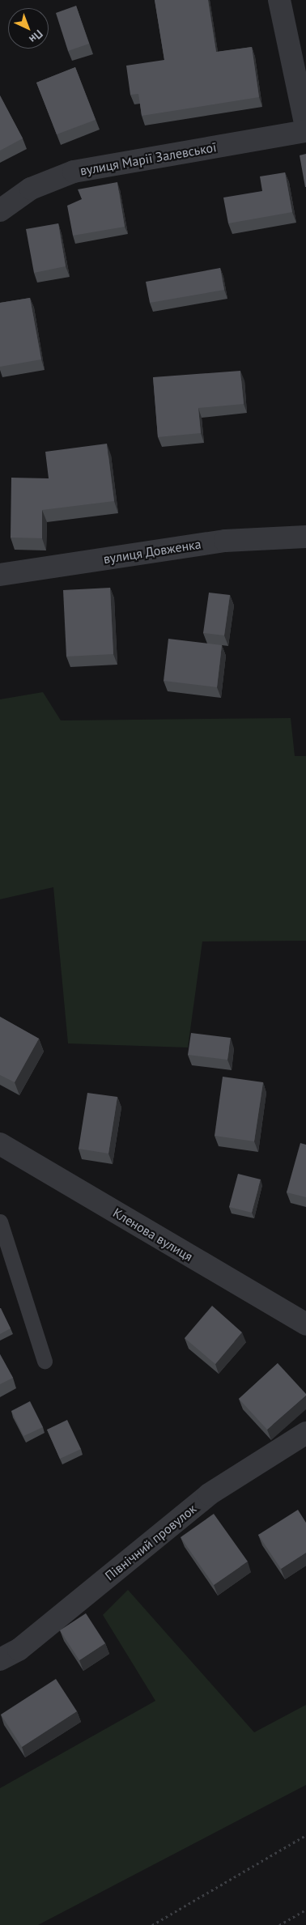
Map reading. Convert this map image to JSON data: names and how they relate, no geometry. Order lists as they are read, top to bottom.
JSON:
{
  "streets": {
    "street": [
      "вулиця Марії Залевської",
      "вулиця Довженка",
      "Кленова вулиця",
      "Північний провулок"
    ]
  },
  "north": "bottom right"
}
